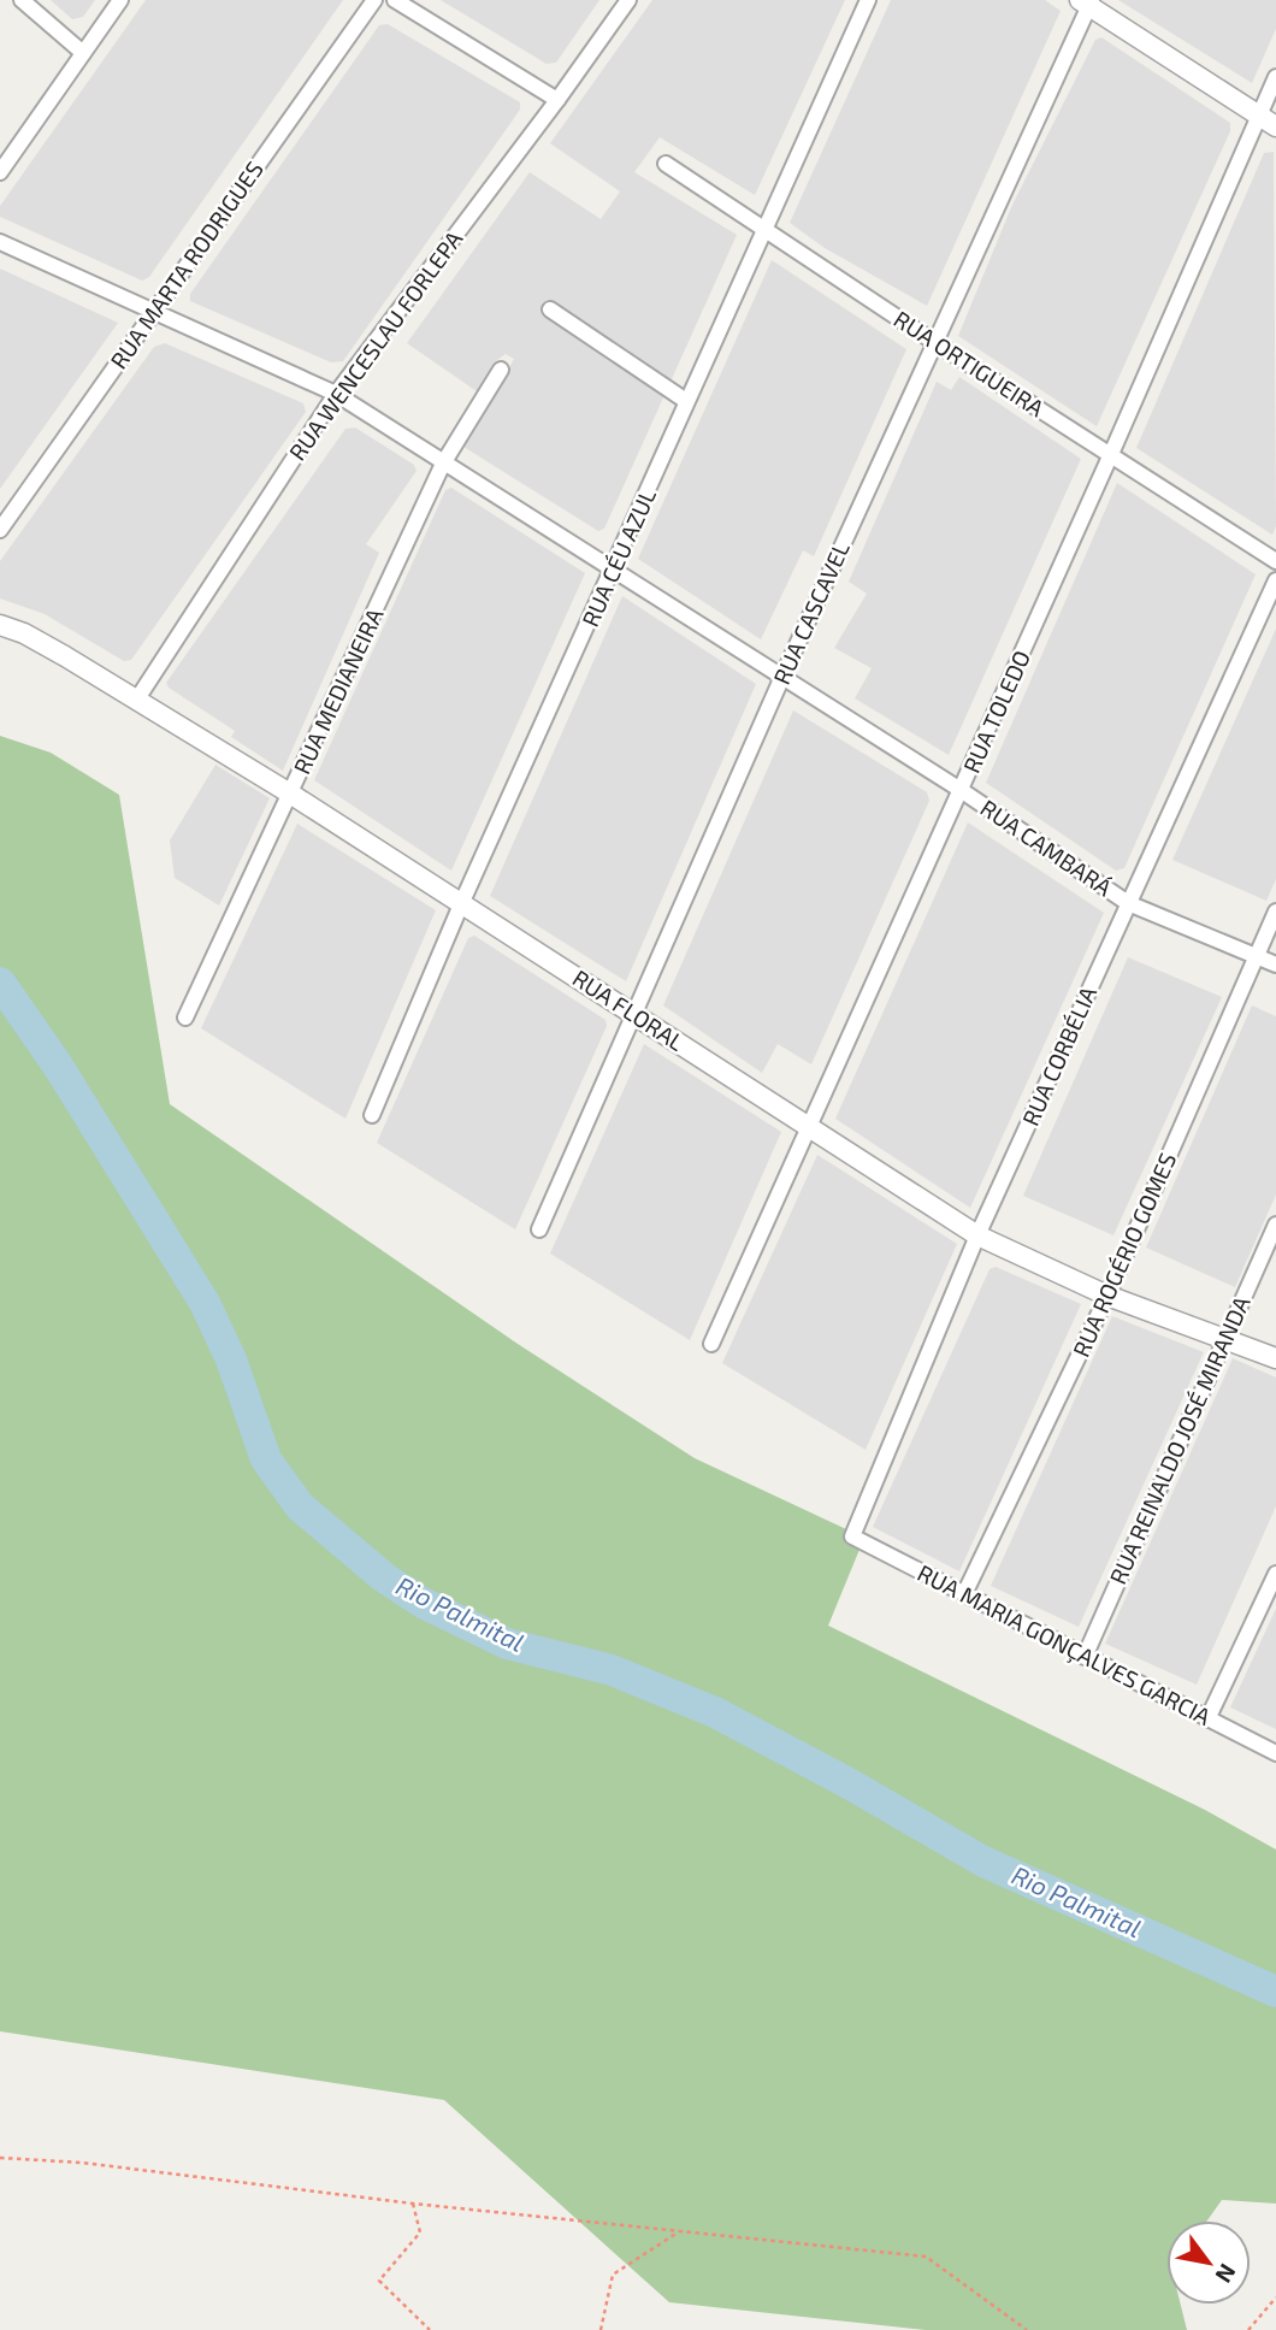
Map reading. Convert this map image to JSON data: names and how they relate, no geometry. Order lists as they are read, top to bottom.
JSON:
{
  "streets": {
    "street": [
      "RUA MARTA RODRIGUES",
      "RUA WENCESLAU FORLEPA",
      "RUA ORTIGUEIRA",
      "RUA CÉU AZUL",
      "RUA CASCAVEL",
      "RUA MEDIANEIRA",
      "RUA TOLEDO",
      "RUA CAMBARÁ",
      "RUA FLORAL",
      "RUA CORBÉLIA",
      "RUA ROGÉRIO GOMES",
      "RUA REINALDO JOSÉ MIRANDA",
      "RUA MARIA GONÇALVES GARCIA"
    ]
  },
  "crossings": [
    ["RUA MARTA RODRIGUES", "RUA CAMBARÁ"],
    ["RUA WENCESLAU FORLEPA", "RUA CAMBARÁ"],
    ["RUA WENCESLAU FORLEPA", "RUA FLORAL"],
    ["RUA ORTIGUEIRA", "RUA CÉU AZUL"],
    ["RUA ORTIGUEIRA", "RUA CASCAVEL"],
    ["RUA ORTIGUEIRA", "RUA TOLEDO"],
    ["RUA CÉU AZUL", "RUA CAMBARÁ"],
    ["RUA CÉU AZUL", "RUA FLORAL"],
    ["RUA CASCAVEL", "RUA CAMBARÁ"],
    ["RUA CASCAVEL", "RUA FLORAL"],
    ["RUA MEDIANEIRA", "RUA CAMBARÁ"],
    ["RUA MEDIANEIRA", "RUA FLORAL"],
    ["RUA TOLEDO", "RUA CAMBARÁ"],
    ["RUA TOLEDO", "RUA FLORAL"],
    ["RUA CAMBARÁ", "RUA CORBÉLIA"],
    ["RUA CAMBARÁ", "RUA ROGÉRIO GOMES"],
    ["RUA FLORAL", "RUA CORBÉLIA"],
    ["RUA FLORAL", "RUA ROGÉRIO GOMES"],
    ["RUA FLORAL", "RUA REINALDO JOSÉ MIRANDA"],
    ["RUA CORBÉLIA", "RUA MARIA GONÇALVES GARCIA"],
    ["RUA ROGÉRIO GOMES", "RUA MARIA GONÇALVES GARCIA"],
    ["RUA REINALDO JOSÉ MIRANDA", "RUA MARIA GONÇALVES GARCIA"]
  ],
  "water": ["Rio Palmital"],
  "north": "bottom right"
}
